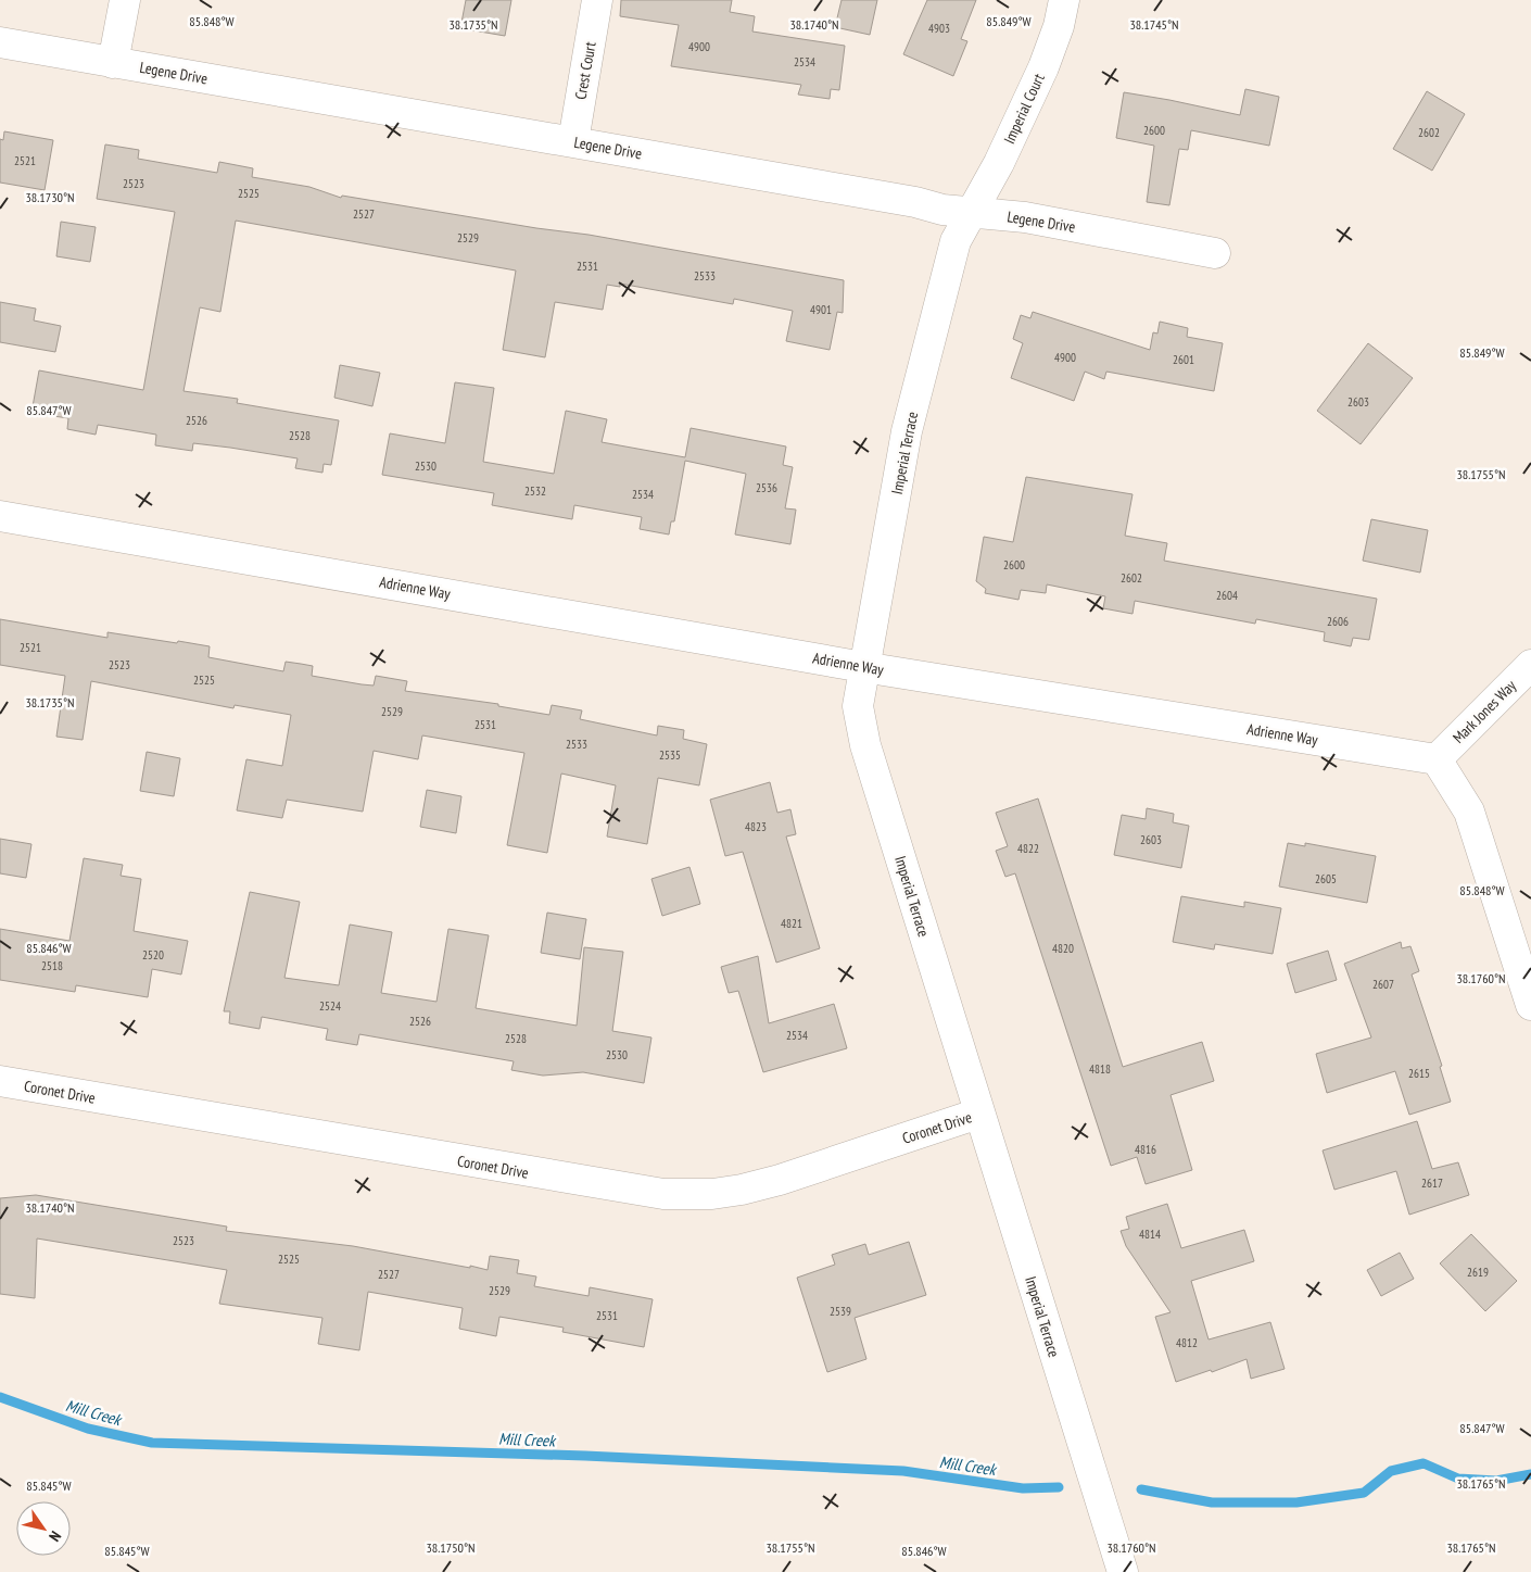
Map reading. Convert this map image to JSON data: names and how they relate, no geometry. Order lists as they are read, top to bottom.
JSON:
{
  "streets": {
    "street": [
      "Crest Court",
      "Legene Drive",
      "Imperial Court",
      "Imperial Terrace",
      "Adrienne Way",
      "Mark Jones Way",
      "Coronet Drive"
    ]
  },
  "crossings": [
    ["Crest Court", "Legene Drive"],
    ["Legene Drive", "Imperial Court"],
    ["Legene Drive", "Imperial Terrace"],
    ["Imperial Court", "Imperial Terrace"],
    ["Imperial Terrace", "Adrienne Way"],
    ["Imperial Terrace", "Coronet Drive"],
    ["Adrienne Way", "Mark Jones Way"]
  ],
  "water": ["Mill Creek"],
  "house_numbers": [
    "4903",
    "4900",
    "2534",
    "2600",
    "2602",
    "2521",
    "2523",
    "2525",
    "2527",
    "2529",
    "2531",
    "2533",
    "4901",
    "4900",
    "2601",
    "2603",
    "2526",
    "2528",
    "2530",
    "2536",
    "2532",
    "2534",
    "2600",
    "2602",
    "2604",
    "2606",
    "2521",
    "2523",
    "2525",
    "2529",
    "2531",
    "2533",
    "2535",
    "4823",
    "2603",
    "4822",
    "2605",
    "4821",
    "4820",
    "2520",
    "2518",
    "2607",
    "2524",
    "2526",
    "2534",
    "2528",
    "2530",
    "4818",
    "2615",
    "4816",
    "2617",
    "4814",
    "2523",
    "2525",
    "2619",
    "2527",
    "2529",
    "2539",
    "2531",
    "4812"
  ],
  "north": "bottom right",
  "coordinates": [
    "85.849°W",
    "85.848°W",
    "38.1740°N",
    "38.1735°N",
    "38.1745°N",
    "38.1730°N",
    "85.847°W",
    "38.1755°N",
    "85.846°W",
    "38.1760°N",
    "38.1765°N",
    "85.845°W",
    "38.1750°N"
  ]
}
